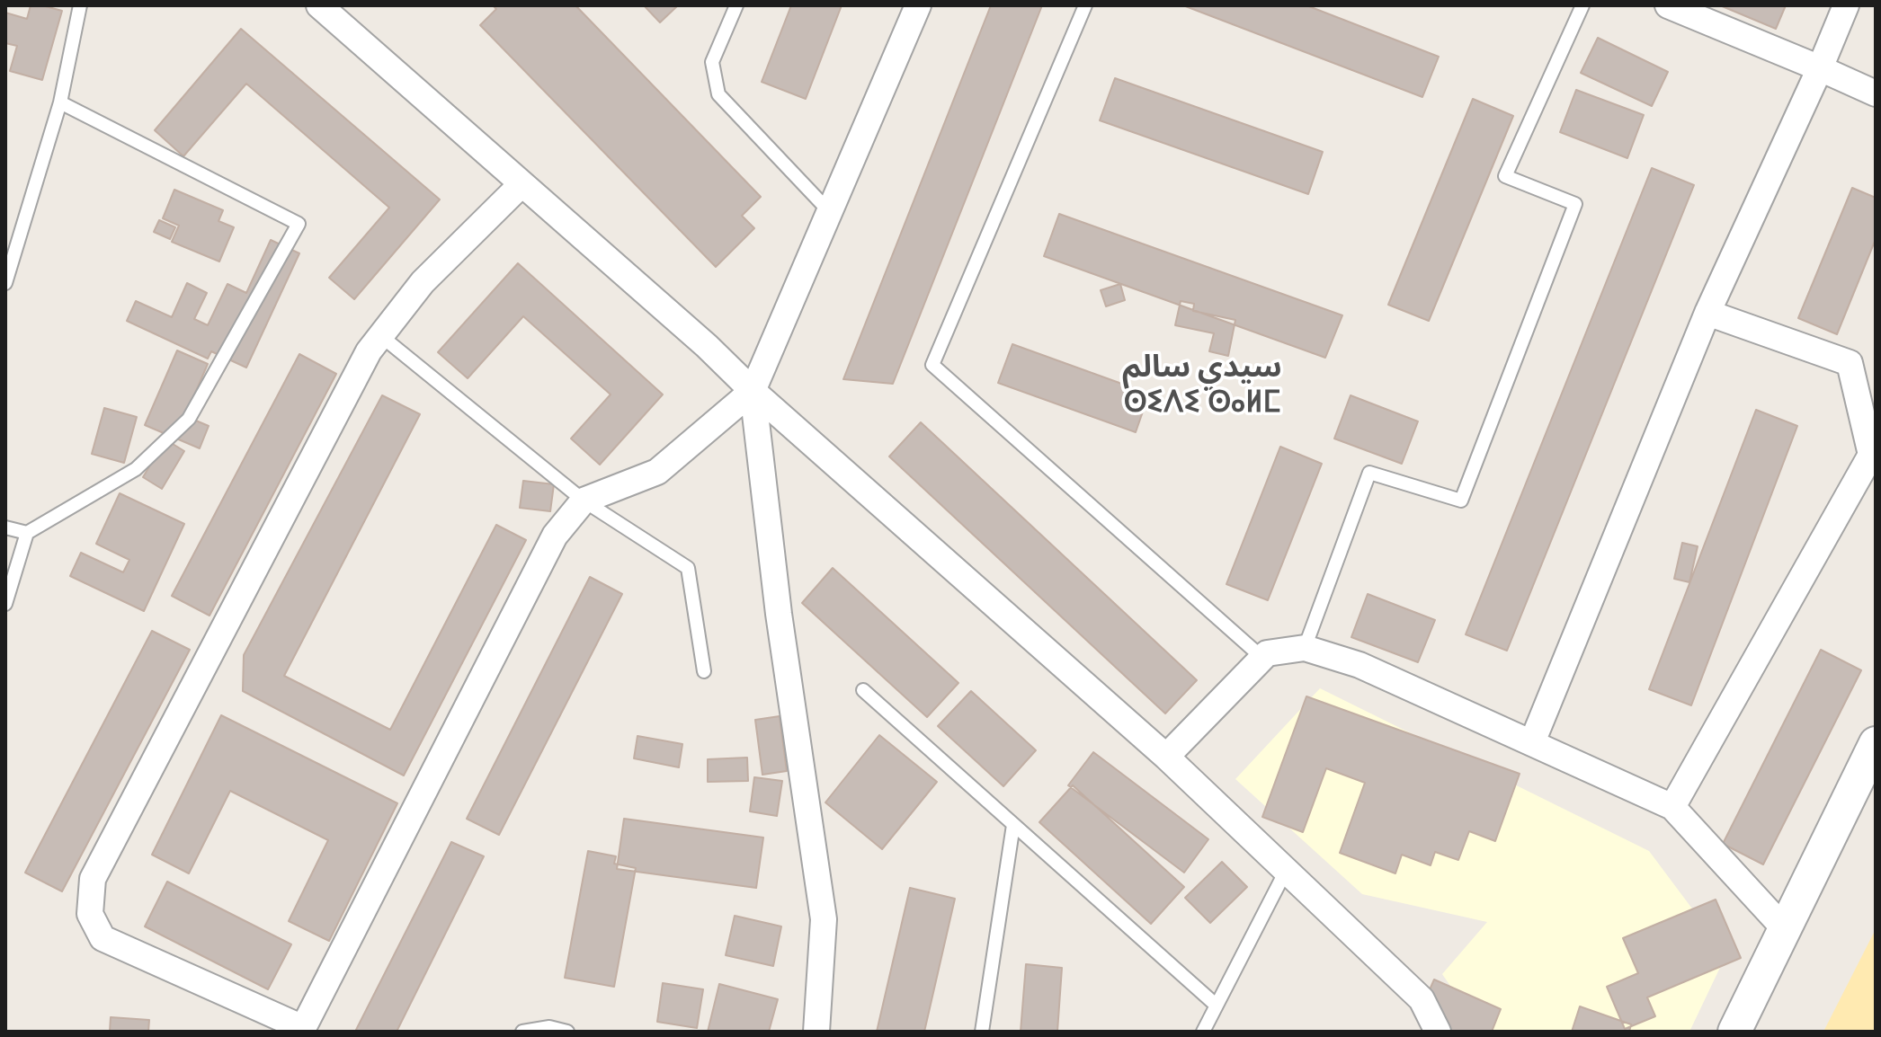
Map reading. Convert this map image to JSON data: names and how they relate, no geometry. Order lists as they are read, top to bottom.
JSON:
{
  "districts": ["سيدي سالم ⵙⵉⴷⵉ ⵙⴰⵍⵎ"]
}
